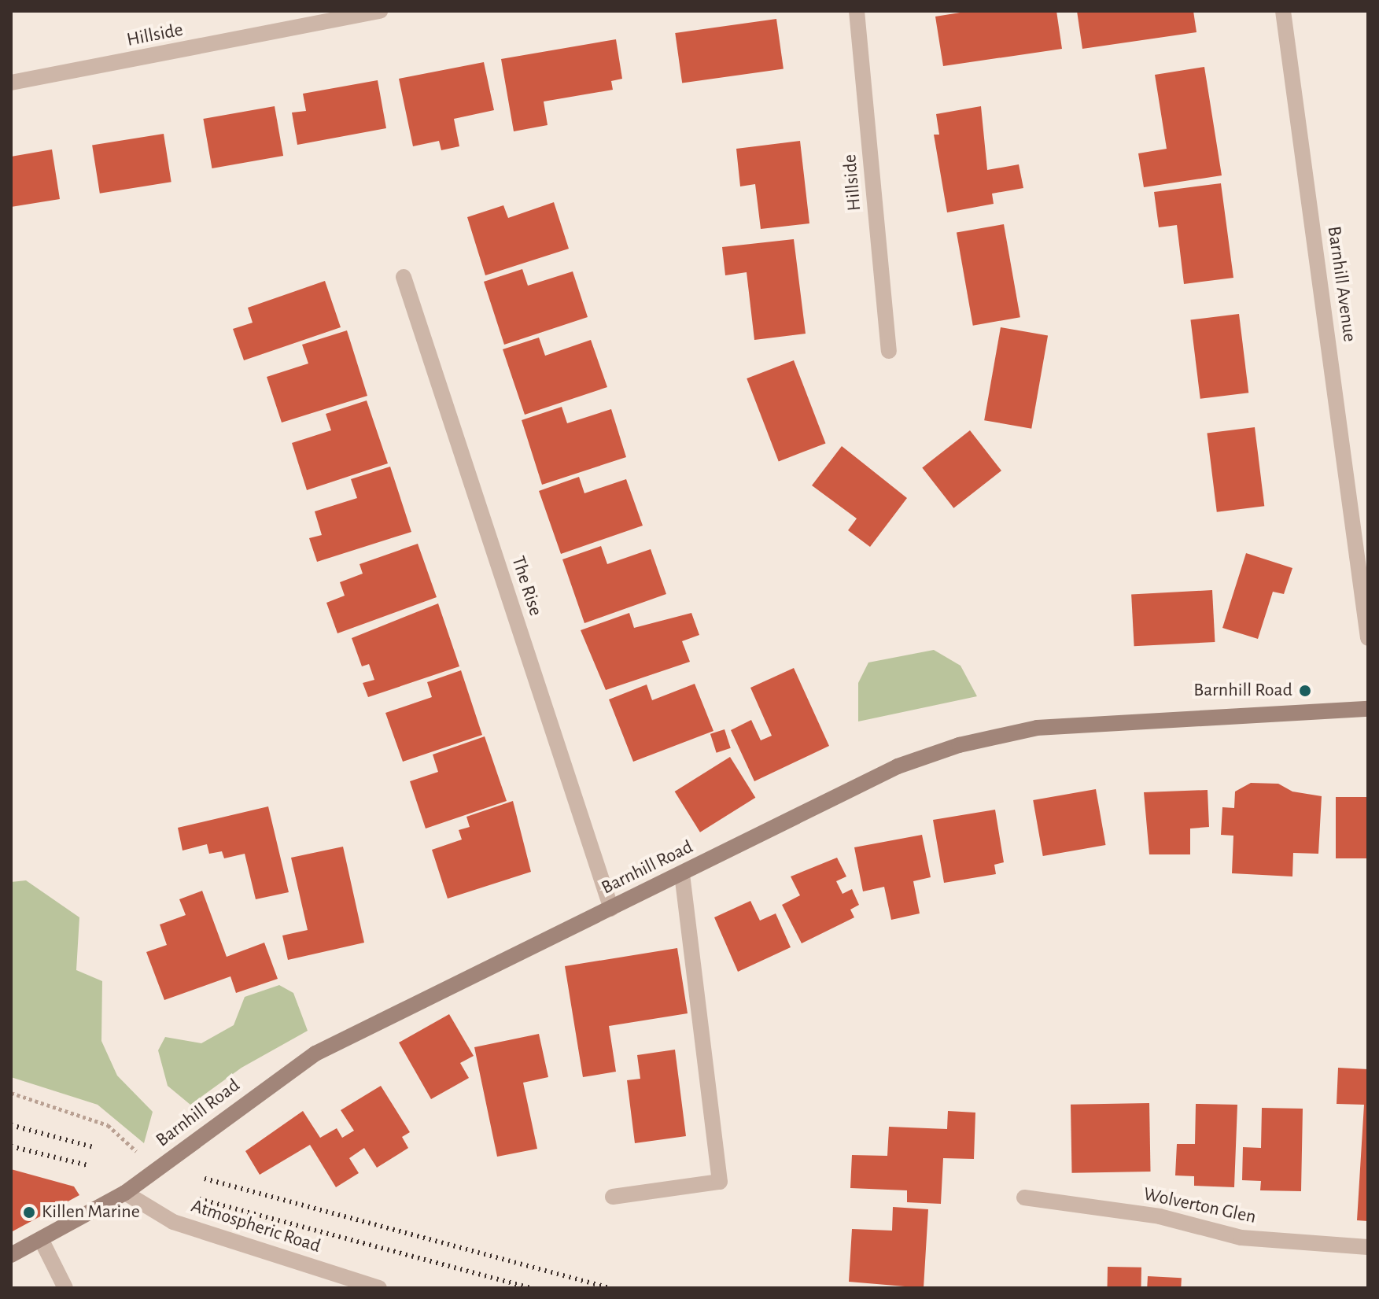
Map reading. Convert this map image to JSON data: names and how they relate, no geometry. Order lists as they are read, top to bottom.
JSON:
{
  "streets": {
    "main road": ["Barnhill Road"],
    "street": [
      "Hillside",
      "Barnhill Avenue",
      "The Rise",
      "Wolverton Glen",
      "Atmospheric Road"
    ]
  },
  "crossings": [
    ["The Rise", "Barnhill Road"],
    ["Barnhill Road", "Atmospheric Road"]
  ],
  "places": ["Barnhill Road", "Killen Marine"]
}
